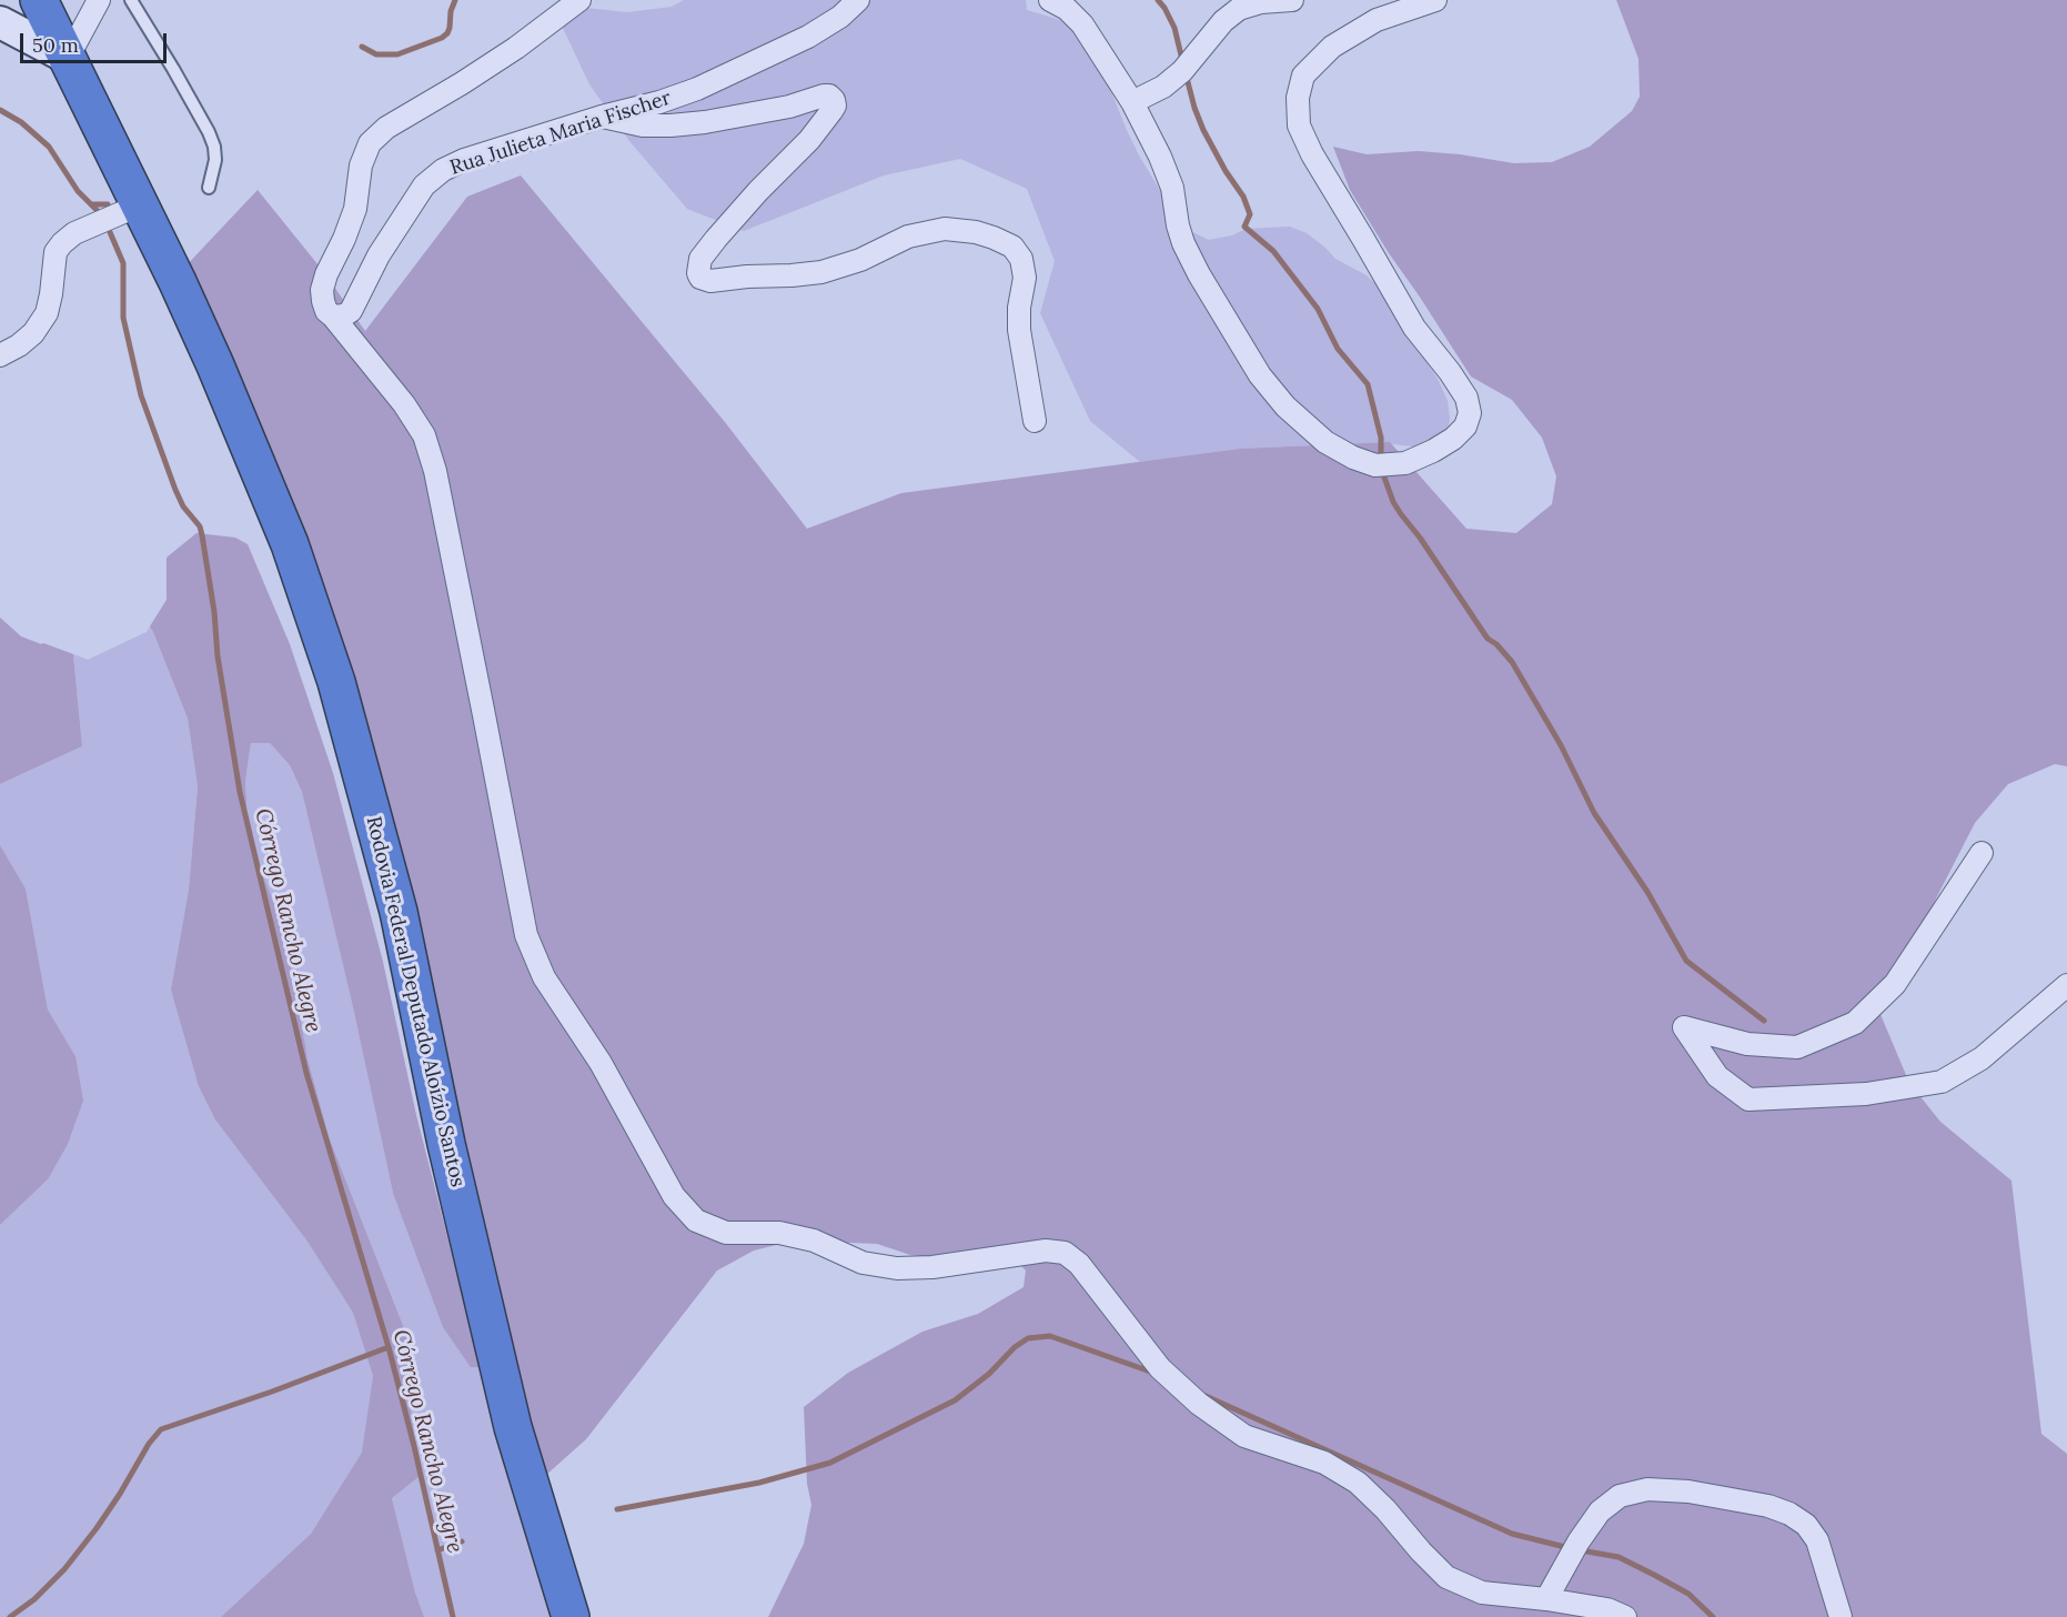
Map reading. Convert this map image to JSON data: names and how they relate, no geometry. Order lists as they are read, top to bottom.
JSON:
{
  "streets": {
    "highway": ["Rodovia Federal Deputado Aloízio Santos"],
    "street": ["Rua Julieta Maria Fischer"]
  },
  "water": ["Córrego Rancho Alegre"],
  "scale_bar": "50 m"
}
